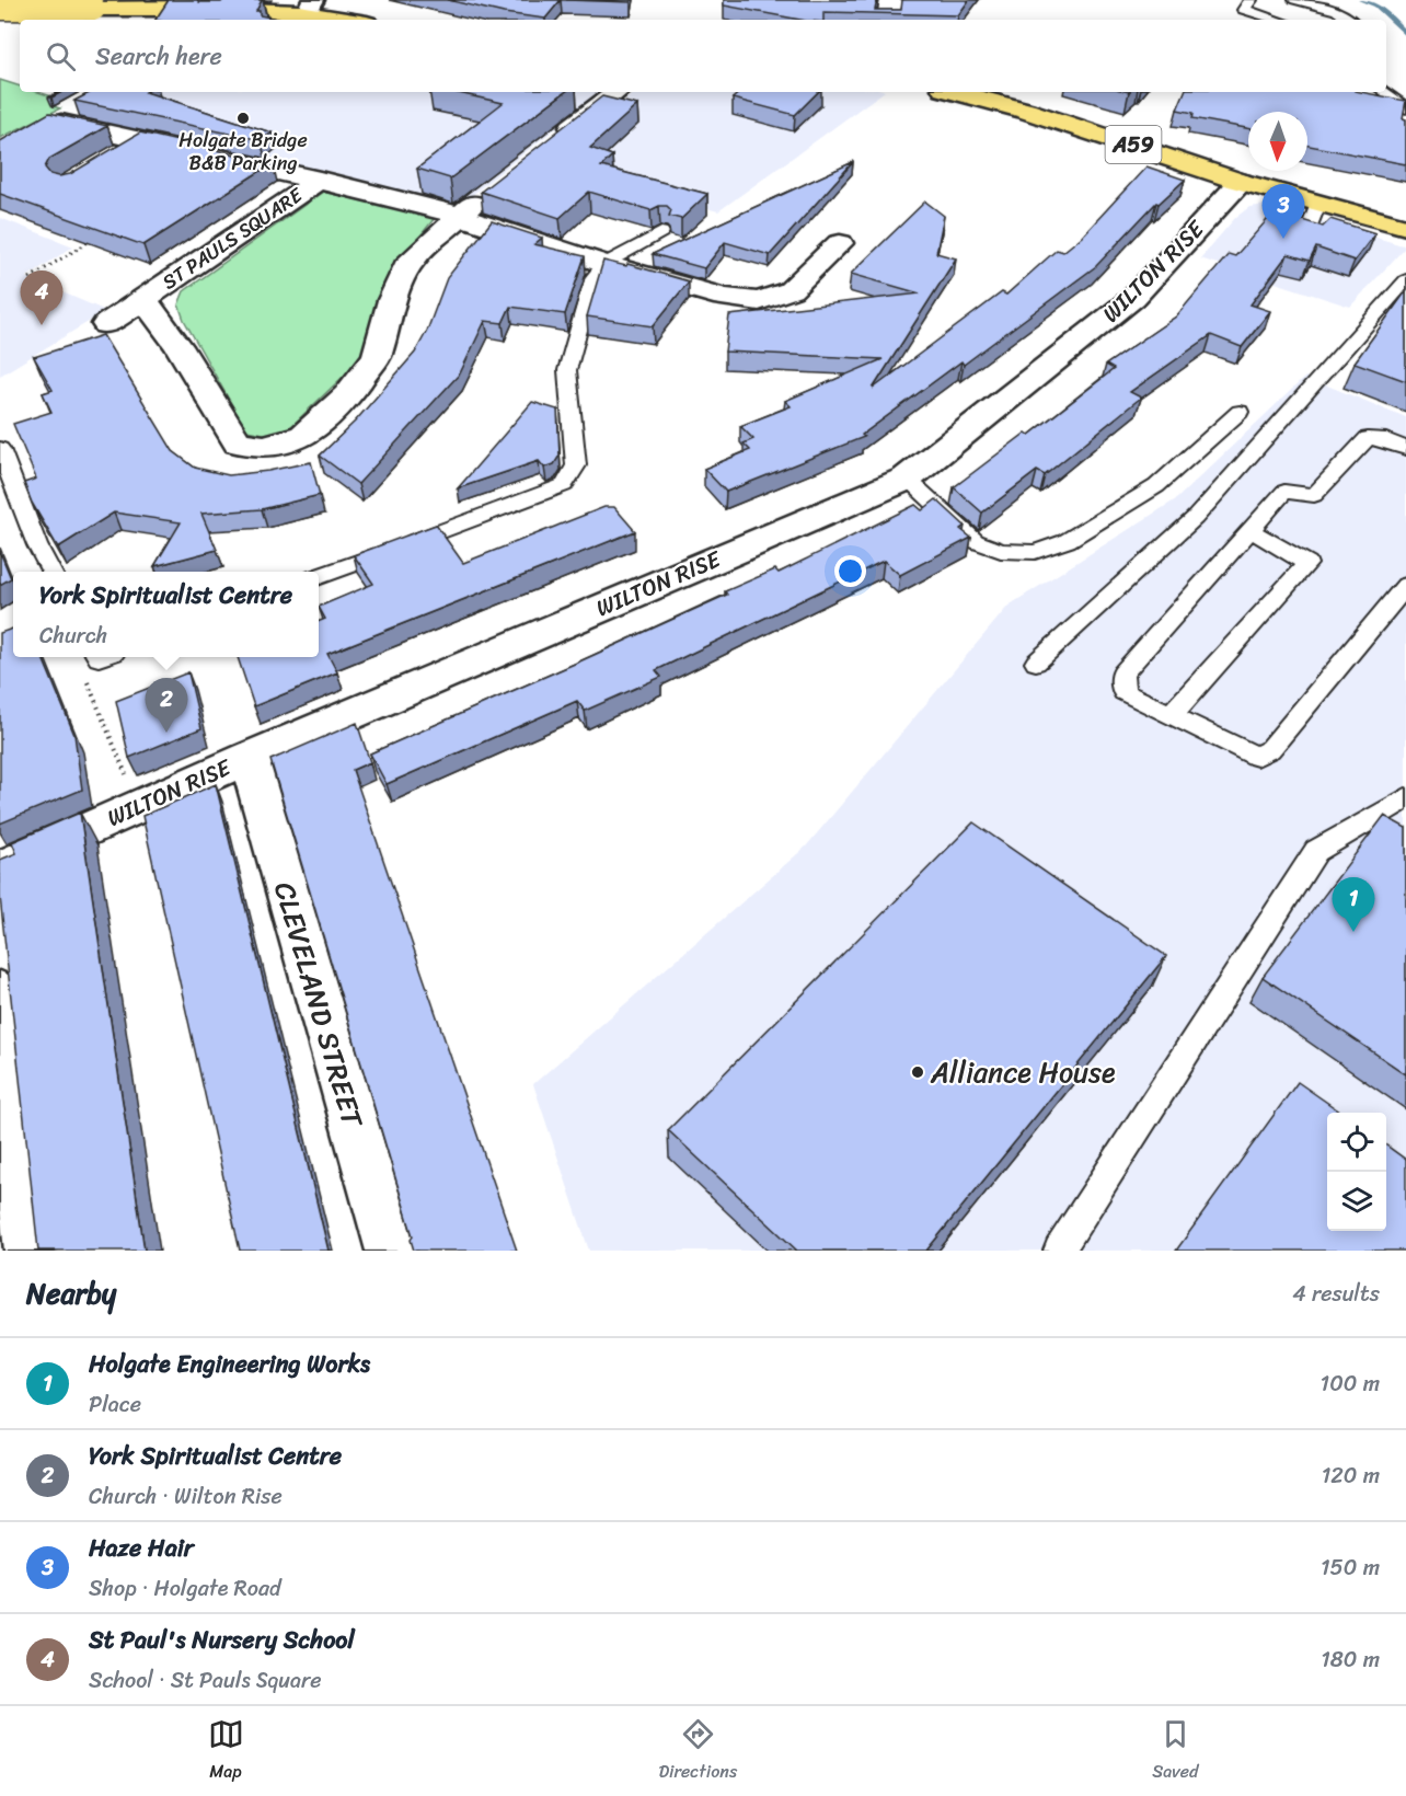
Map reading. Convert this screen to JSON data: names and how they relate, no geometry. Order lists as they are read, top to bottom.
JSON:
{
  "streets": {
    "main road": ["A59"],
    "street": ["ST PAULS SQUARE", "WILTON RISE", "CLEVELAND STREET"]
  },
  "crossings": [
    ["A59", "WILTON RISE"],
    ["WILTON RISE", "CLEVELAND STREET"]
  ],
  "places": ["Holgate Bridge B&B Parking", "Alliance House"],
  "north": "bottom",
  "page": {
    "search": "Search here",
    "pins": [
      "3",
      "4",
      "2",
      "1"
    ],
    "popup": ["York Spiritualist Centre", "Church"],
    "heading": ["Nearby", "4 results"],
    "list": [
      {
        "mark": "1",
        "name": "Holgate Engineering Works",
        "note": "Place",
        "value": "100 m"
      },
      {
        "mark": "2",
        "name": "York Spiritualist Centre",
        "note": "Church · Wilton Rise",
        "value": "120 m"
      },
      {
        "mark": "3",
        "name": "Haze Hair",
        "note": "Shop · Holgate Road",
        "value": "150 m"
      },
      {
        "mark": "4",
        "name": "St Paul's Nursery School",
        "note": "School · St Pauls Square",
        "value": "180 m"
      }
    ],
    "nav": ["Map", "Directions", "Saved"]
  }
}
